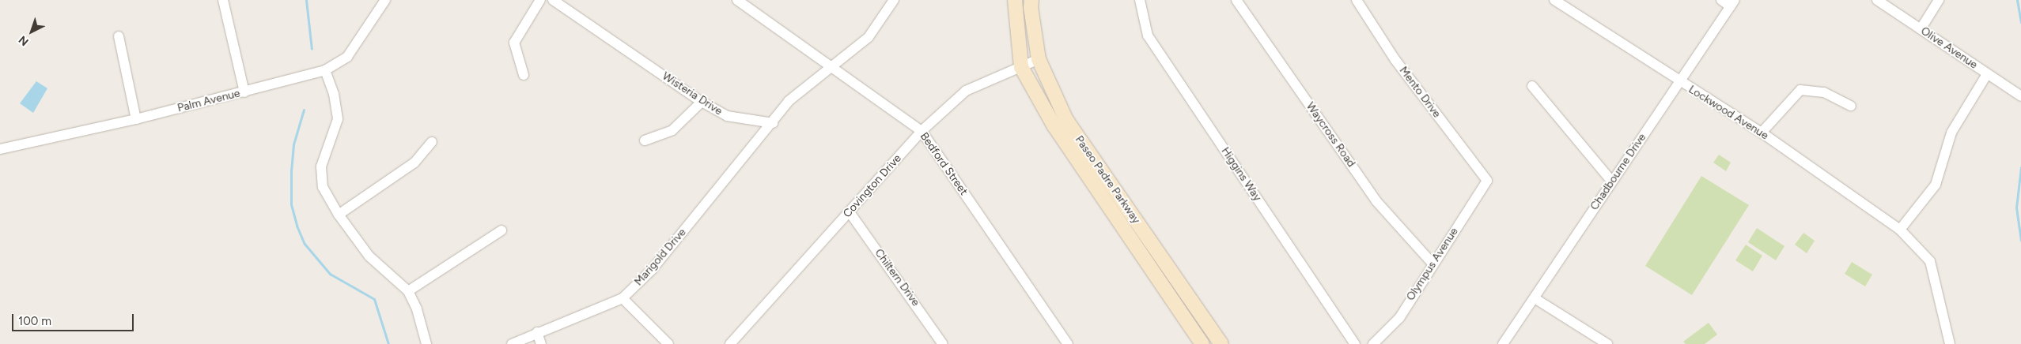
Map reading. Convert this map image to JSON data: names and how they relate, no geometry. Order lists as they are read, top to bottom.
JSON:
{
  "streets": {
    "main road": ["Paseo Padre Parkway"],
    "street": [
      "Olive Avenue",
      "Mento Drive",
      "Wisteria Drive",
      "Palm Avenue",
      "Lockwood Avenue",
      "Waycross Road",
      "Bedford Street",
      "Chadbourne Drive",
      "Higgins Way",
      "Covington Drive",
      "Marigold Drive",
      "Olympus Avenue",
      "Chiltern Drive"
    ]
  },
  "crossings": [
    ["Mento Drive", "Olympus Avenue"],
    ["Wisteria Drive", "Marigold Drive"],
    ["Lockwood Avenue", "Chadbourne Drive"],
    ["Waycross Road", "Olympus Avenue"],
    ["Bedford Street", "Covington Drive"],
    ["Paseo Padre Parkway", "Covington Drive"],
    ["Covington Drive", "Chiltern Drive"]
  ],
  "scale_bar": "100 m",
  "north": "bottom left"
}
